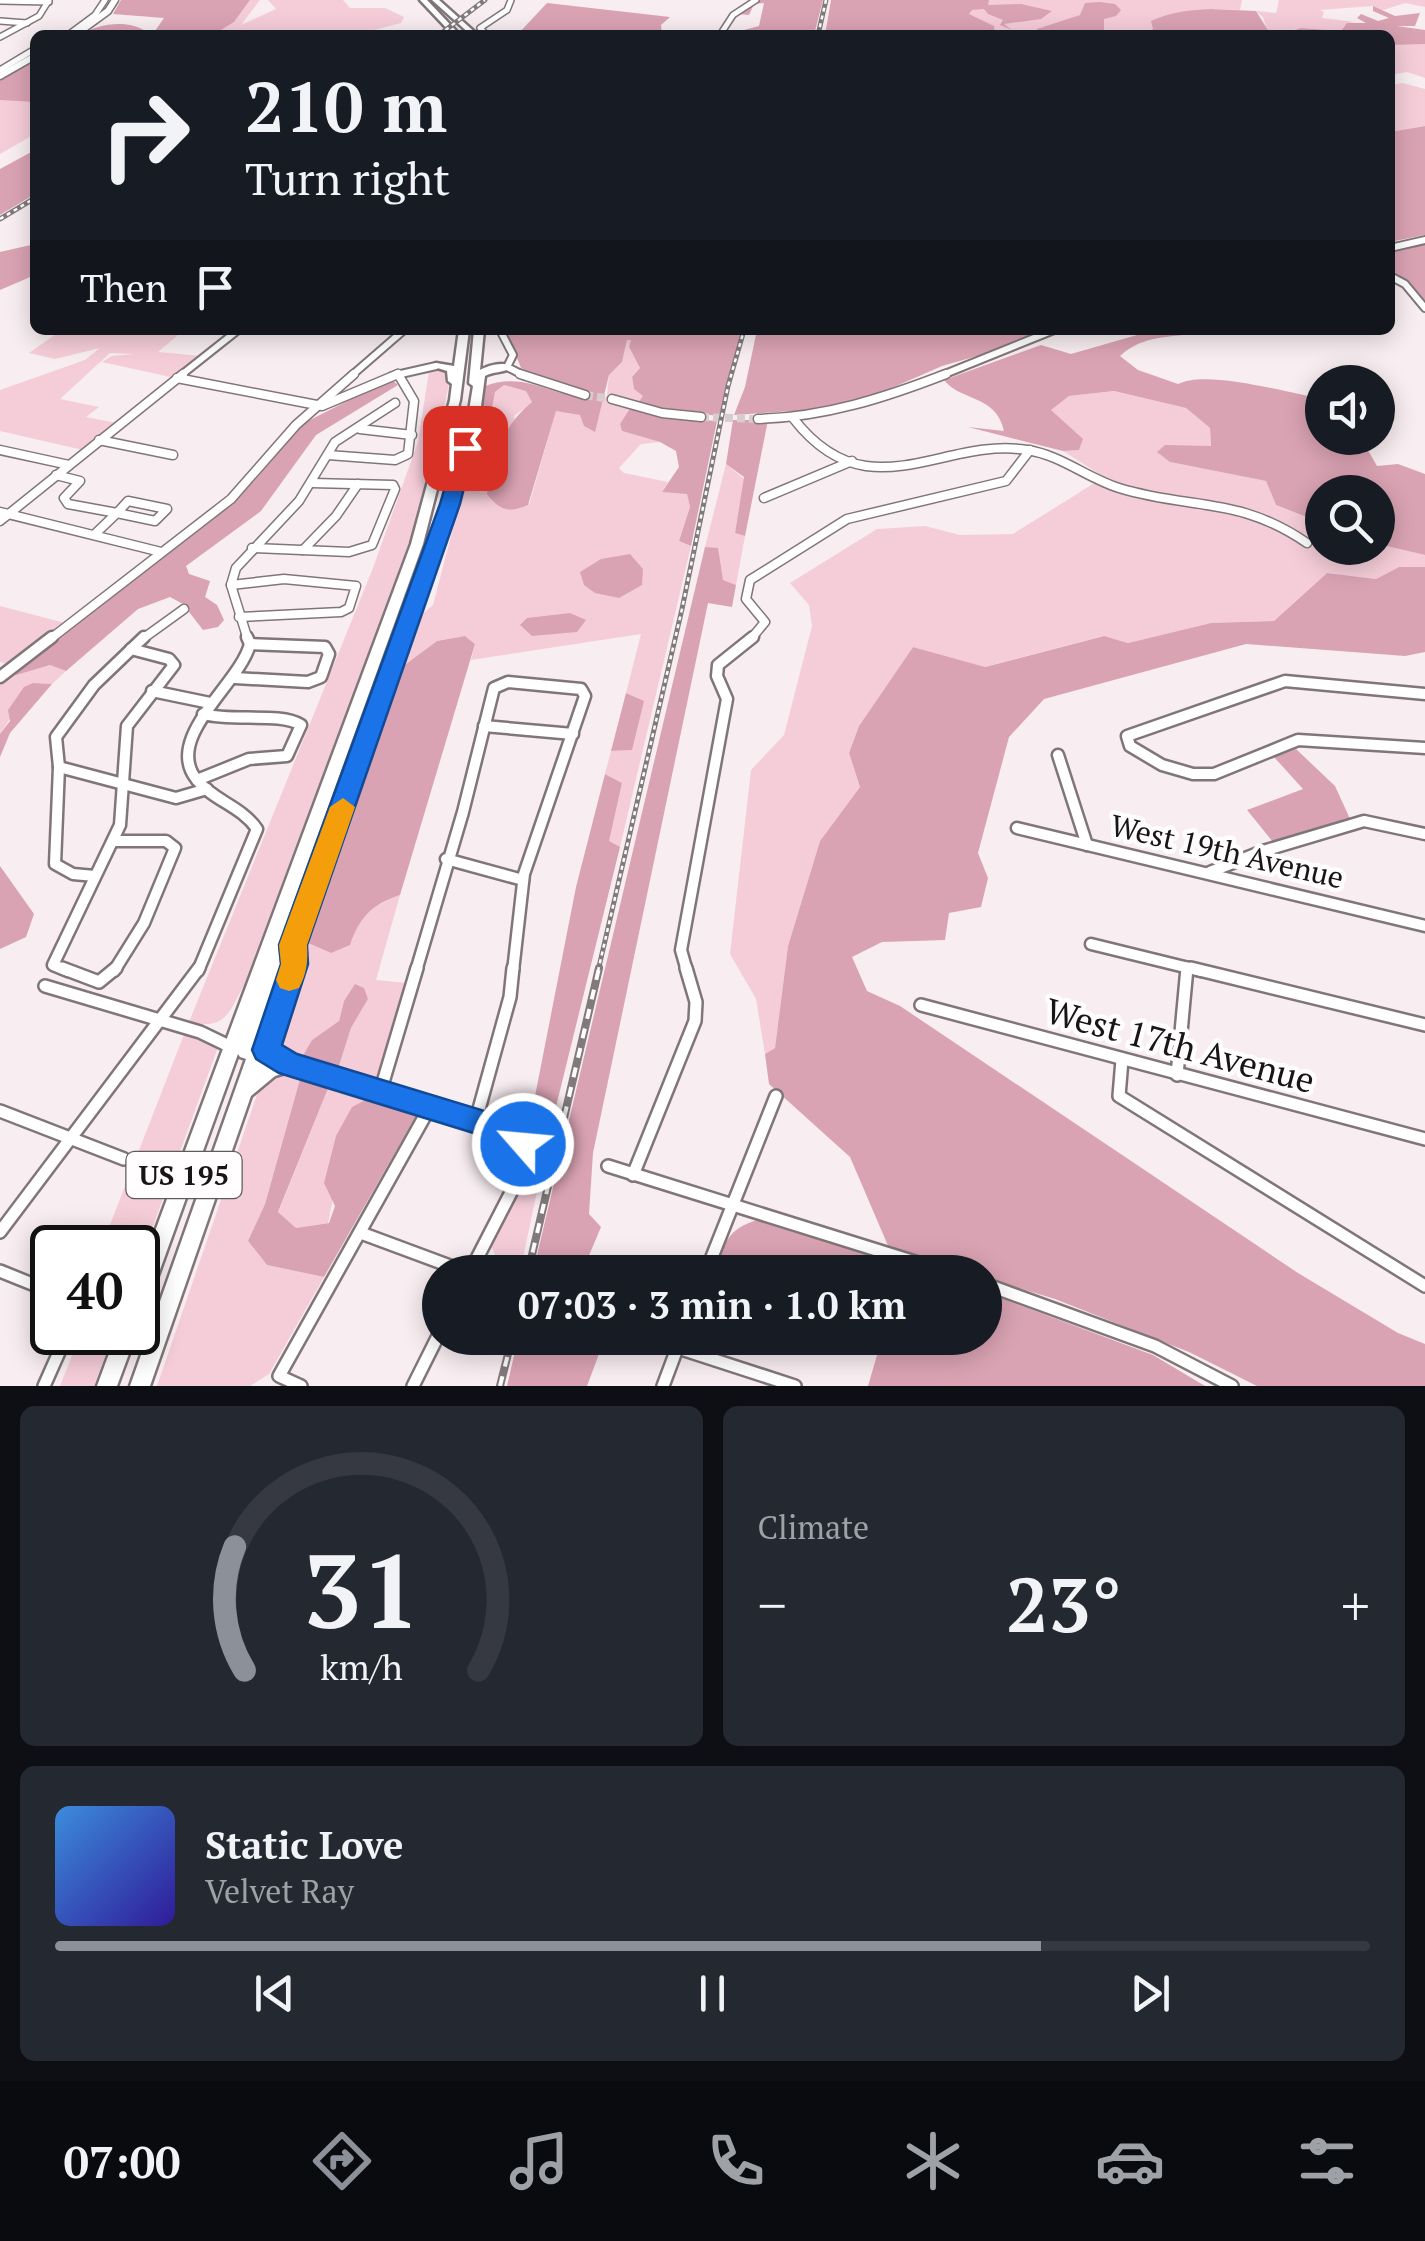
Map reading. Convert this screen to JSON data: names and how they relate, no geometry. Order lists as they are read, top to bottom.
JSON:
{
  "streets": {
    "highway": ["US 195"],
    "street": ["West 19th Avenue", "West 17th Avenue"]
  },
  "page": {
    "turn": ["210 m", "Turn right"],
    "then": "Then",
    "limit": "40",
    "trip": "07:03 · 3 min · 1.0 km",
    "tile": "Climate",
    "heat": ["−", "23°", "+"],
    "song": ["Static Love", "Velvet Ray"],
    "tabs": "07:00",
    "gauge": ["31", "km/h"]
  }
}
